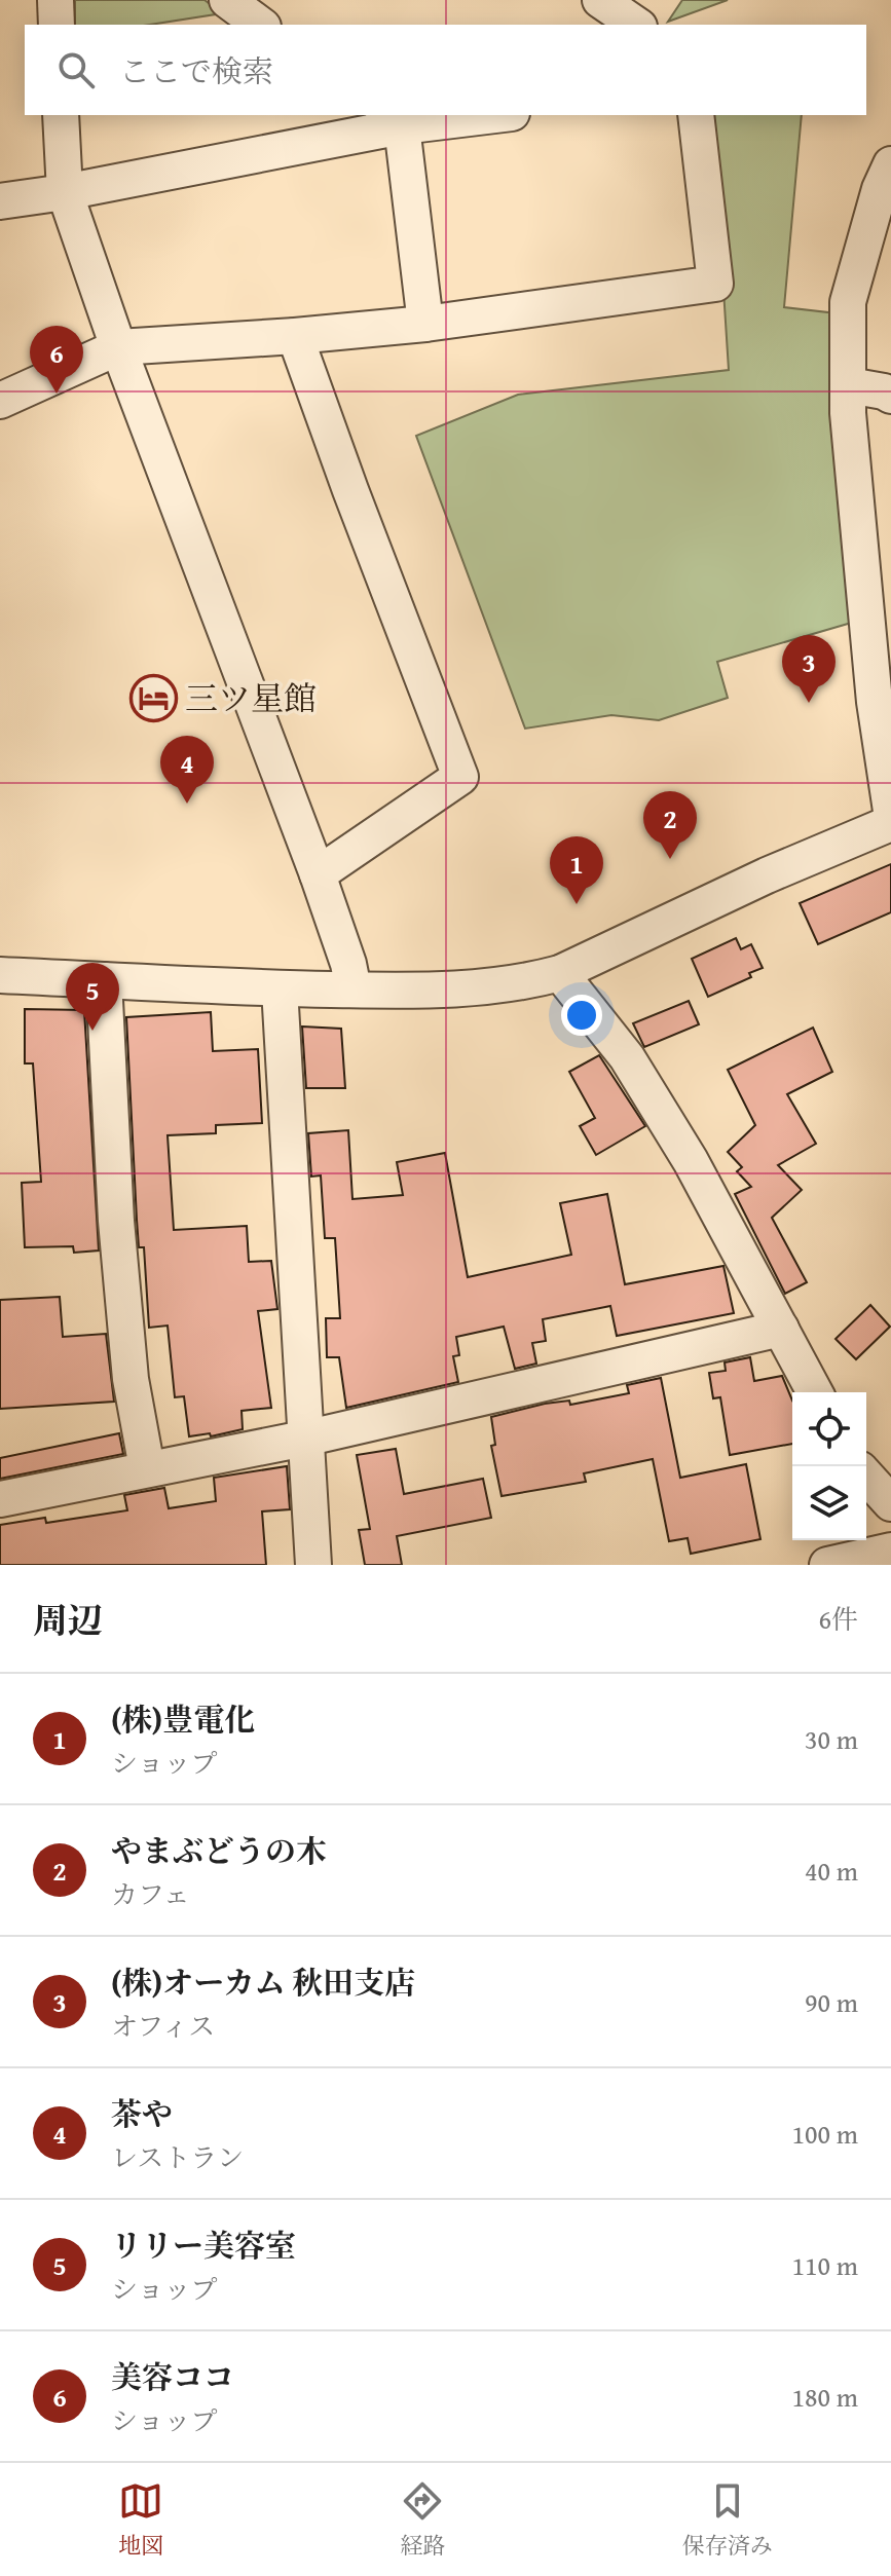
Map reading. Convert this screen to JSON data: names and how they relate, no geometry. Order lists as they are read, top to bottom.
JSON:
{
  "places": {
    "hotel": ["三ツ星館"]
  },
  "page": {
    "search": "ここで検索",
    "pins": [
      "6",
      "3",
      "4",
      "2",
      "1",
      "5"
    ],
    "heading": ["周辺", "6件"],
    "list": [
      {
        "mark": "1",
        "name": "(株)豊電化",
        "note": "ショップ",
        "value": "30 m"
      },
      {
        "mark": "2",
        "name": "やまぶどうの木",
        "note": "カフェ",
        "value": "40 m"
      },
      {
        "mark": "3",
        "name": "(株)オーカム 秋田支店",
        "note": "オフィス",
        "value": "90 m"
      },
      {
        "mark": "4",
        "name": "茶や",
        "note": "レストラン",
        "value": "100 m"
      },
      {
        "mark": "5",
        "name": "リリー美容室",
        "note": "ショップ",
        "value": "110 m"
      },
      {
        "mark": "6",
        "name": "美容ココ",
        "note": "ショップ",
        "value": "180 m"
      }
    ],
    "nav": ["地図", "経路", "保存済み"]
  }
}
